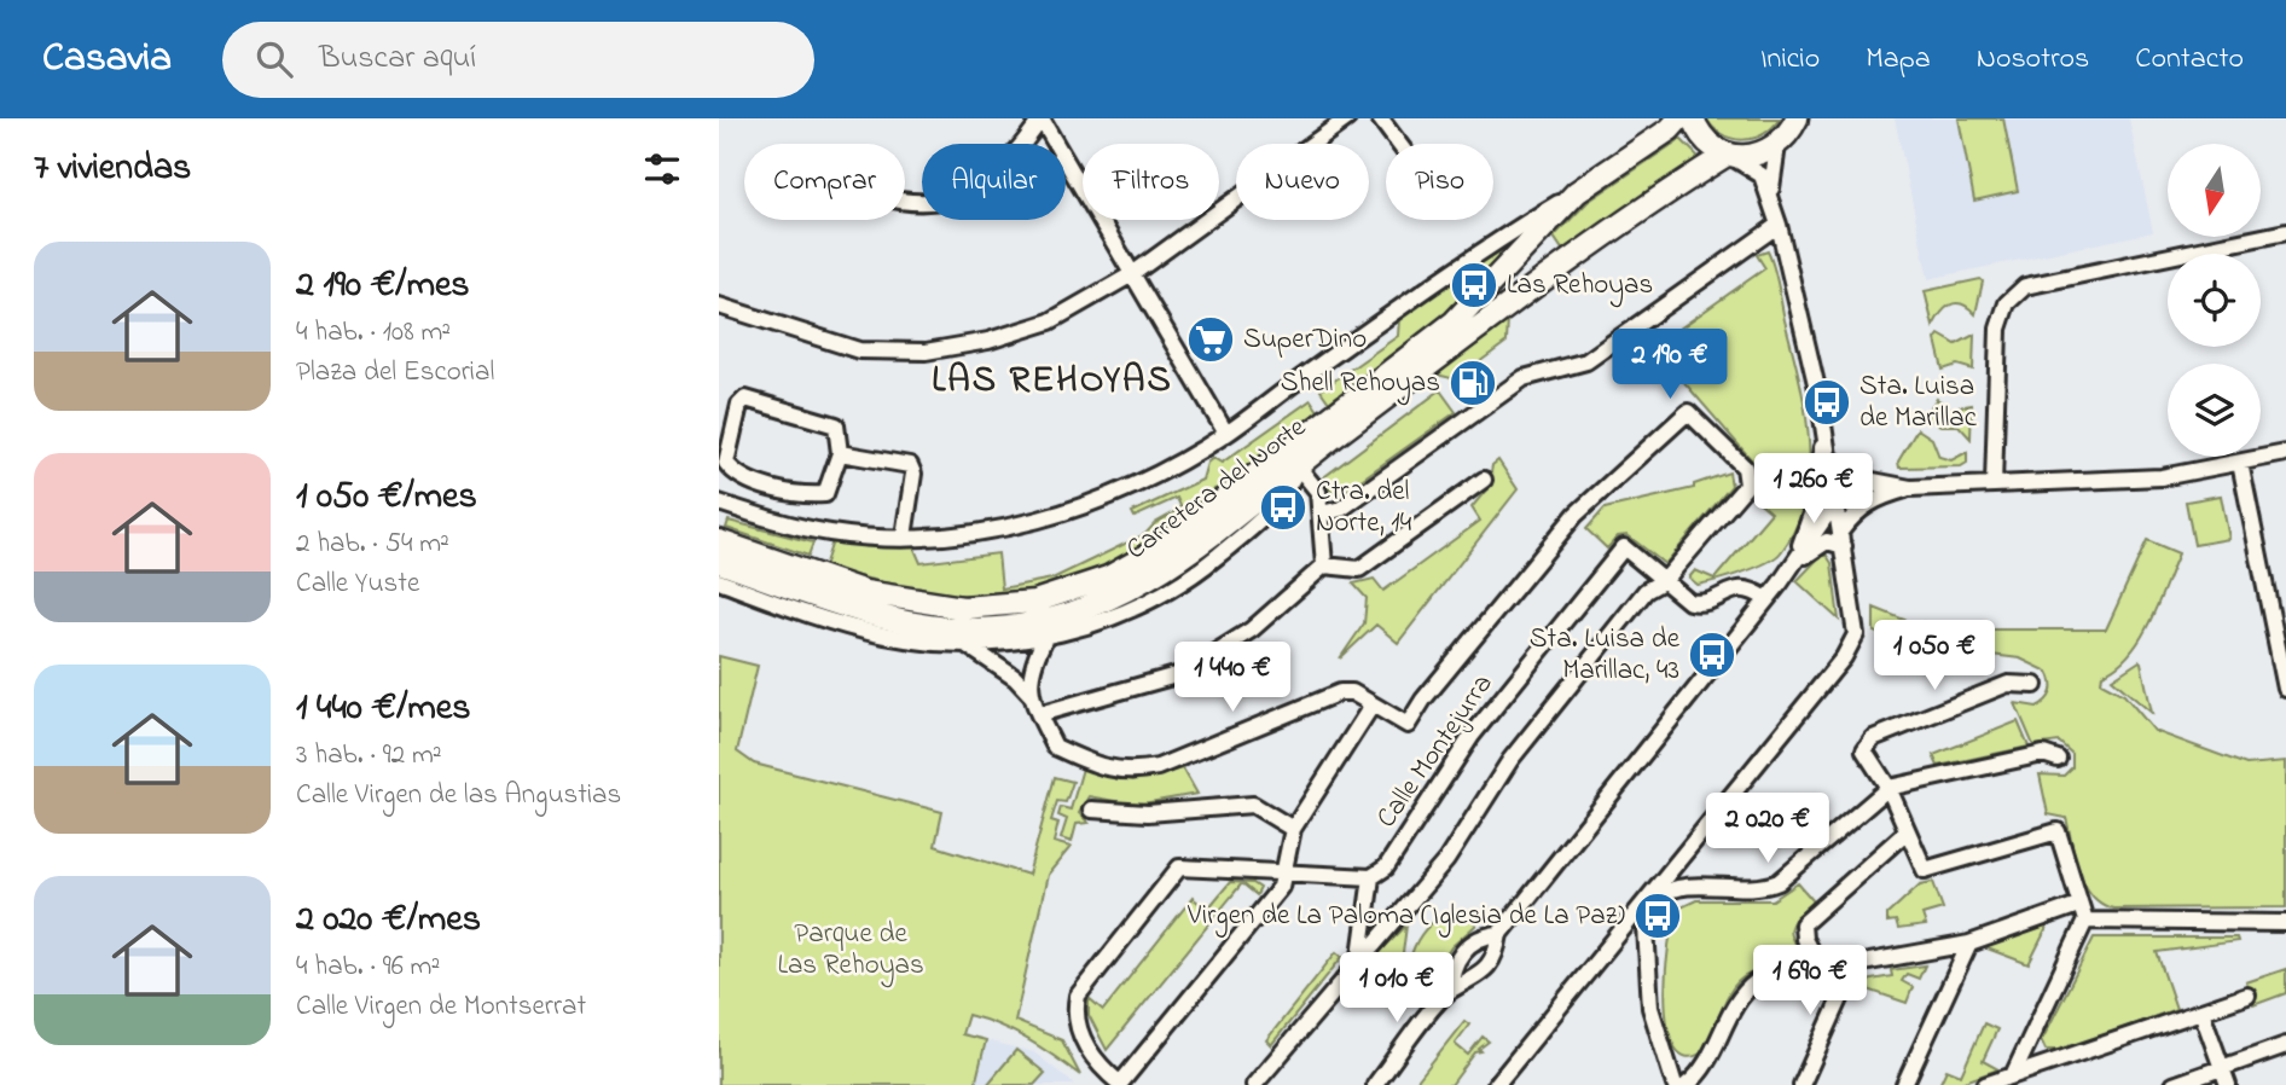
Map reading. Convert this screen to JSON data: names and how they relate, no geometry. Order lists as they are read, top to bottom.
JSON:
{
  "streets": {
    "street": ["Carretera del Norte", "Calle Montejurra"]
  },
  "districts": ["LAS REHOYAS"],
  "parks": ["Parque de Las Rehoyas"],
  "places": {
    "bus stop": [
      "Las Rehoyas",
      "Sta. Luisa de Marillac",
      "Ctra. del Norte, 14",
      "Sta. Luisa de Marillac, 43",
      "Virgen de La Paloma (Iglesia de La Paz)"
    ],
    "supermarket": ["SuperDino"],
    "fuel station": ["Shell Rehoyas"]
  },
  "north": "bottom",
  "page": {
    "header": "Casavia",
    "search": "Buscar aquí",
    "nav": [
      "Inicio",
      "Mapa",
      "Nosotros",
      "Contacto"
    ],
    "heading": "7 viviendas",
    "chip": [
      "Comprar",
      "Alquilar",
      "Filtros",
      "Nuevo",
      "Piso"
    ],
    "list": [
      {
        "name": "2 190 €/mes",
        "note": "4 hab. · 108 m² · Plaza del Escorial"
      },
      {
        "name": "1 050 €/mes",
        "note": "2 hab. · 54 m² · Calle Yuste"
      },
      {
        "name": "1 440 €/mes",
        "note": "3 hab. · 92 m² · Calle Virgen de las Angustias"
      },
      {
        "name": "2 020 €/mes",
        "note": "4 hab. · 96 m² · Calle Virgen de Montserrat"
      }
    ],
    "price": [
      "2 190 €",
      "1 260 €",
      "1 050 €",
      "1 440 €",
      "2 020 €",
      "1 690 €",
      "1 010 €"
    ]
  }
}
